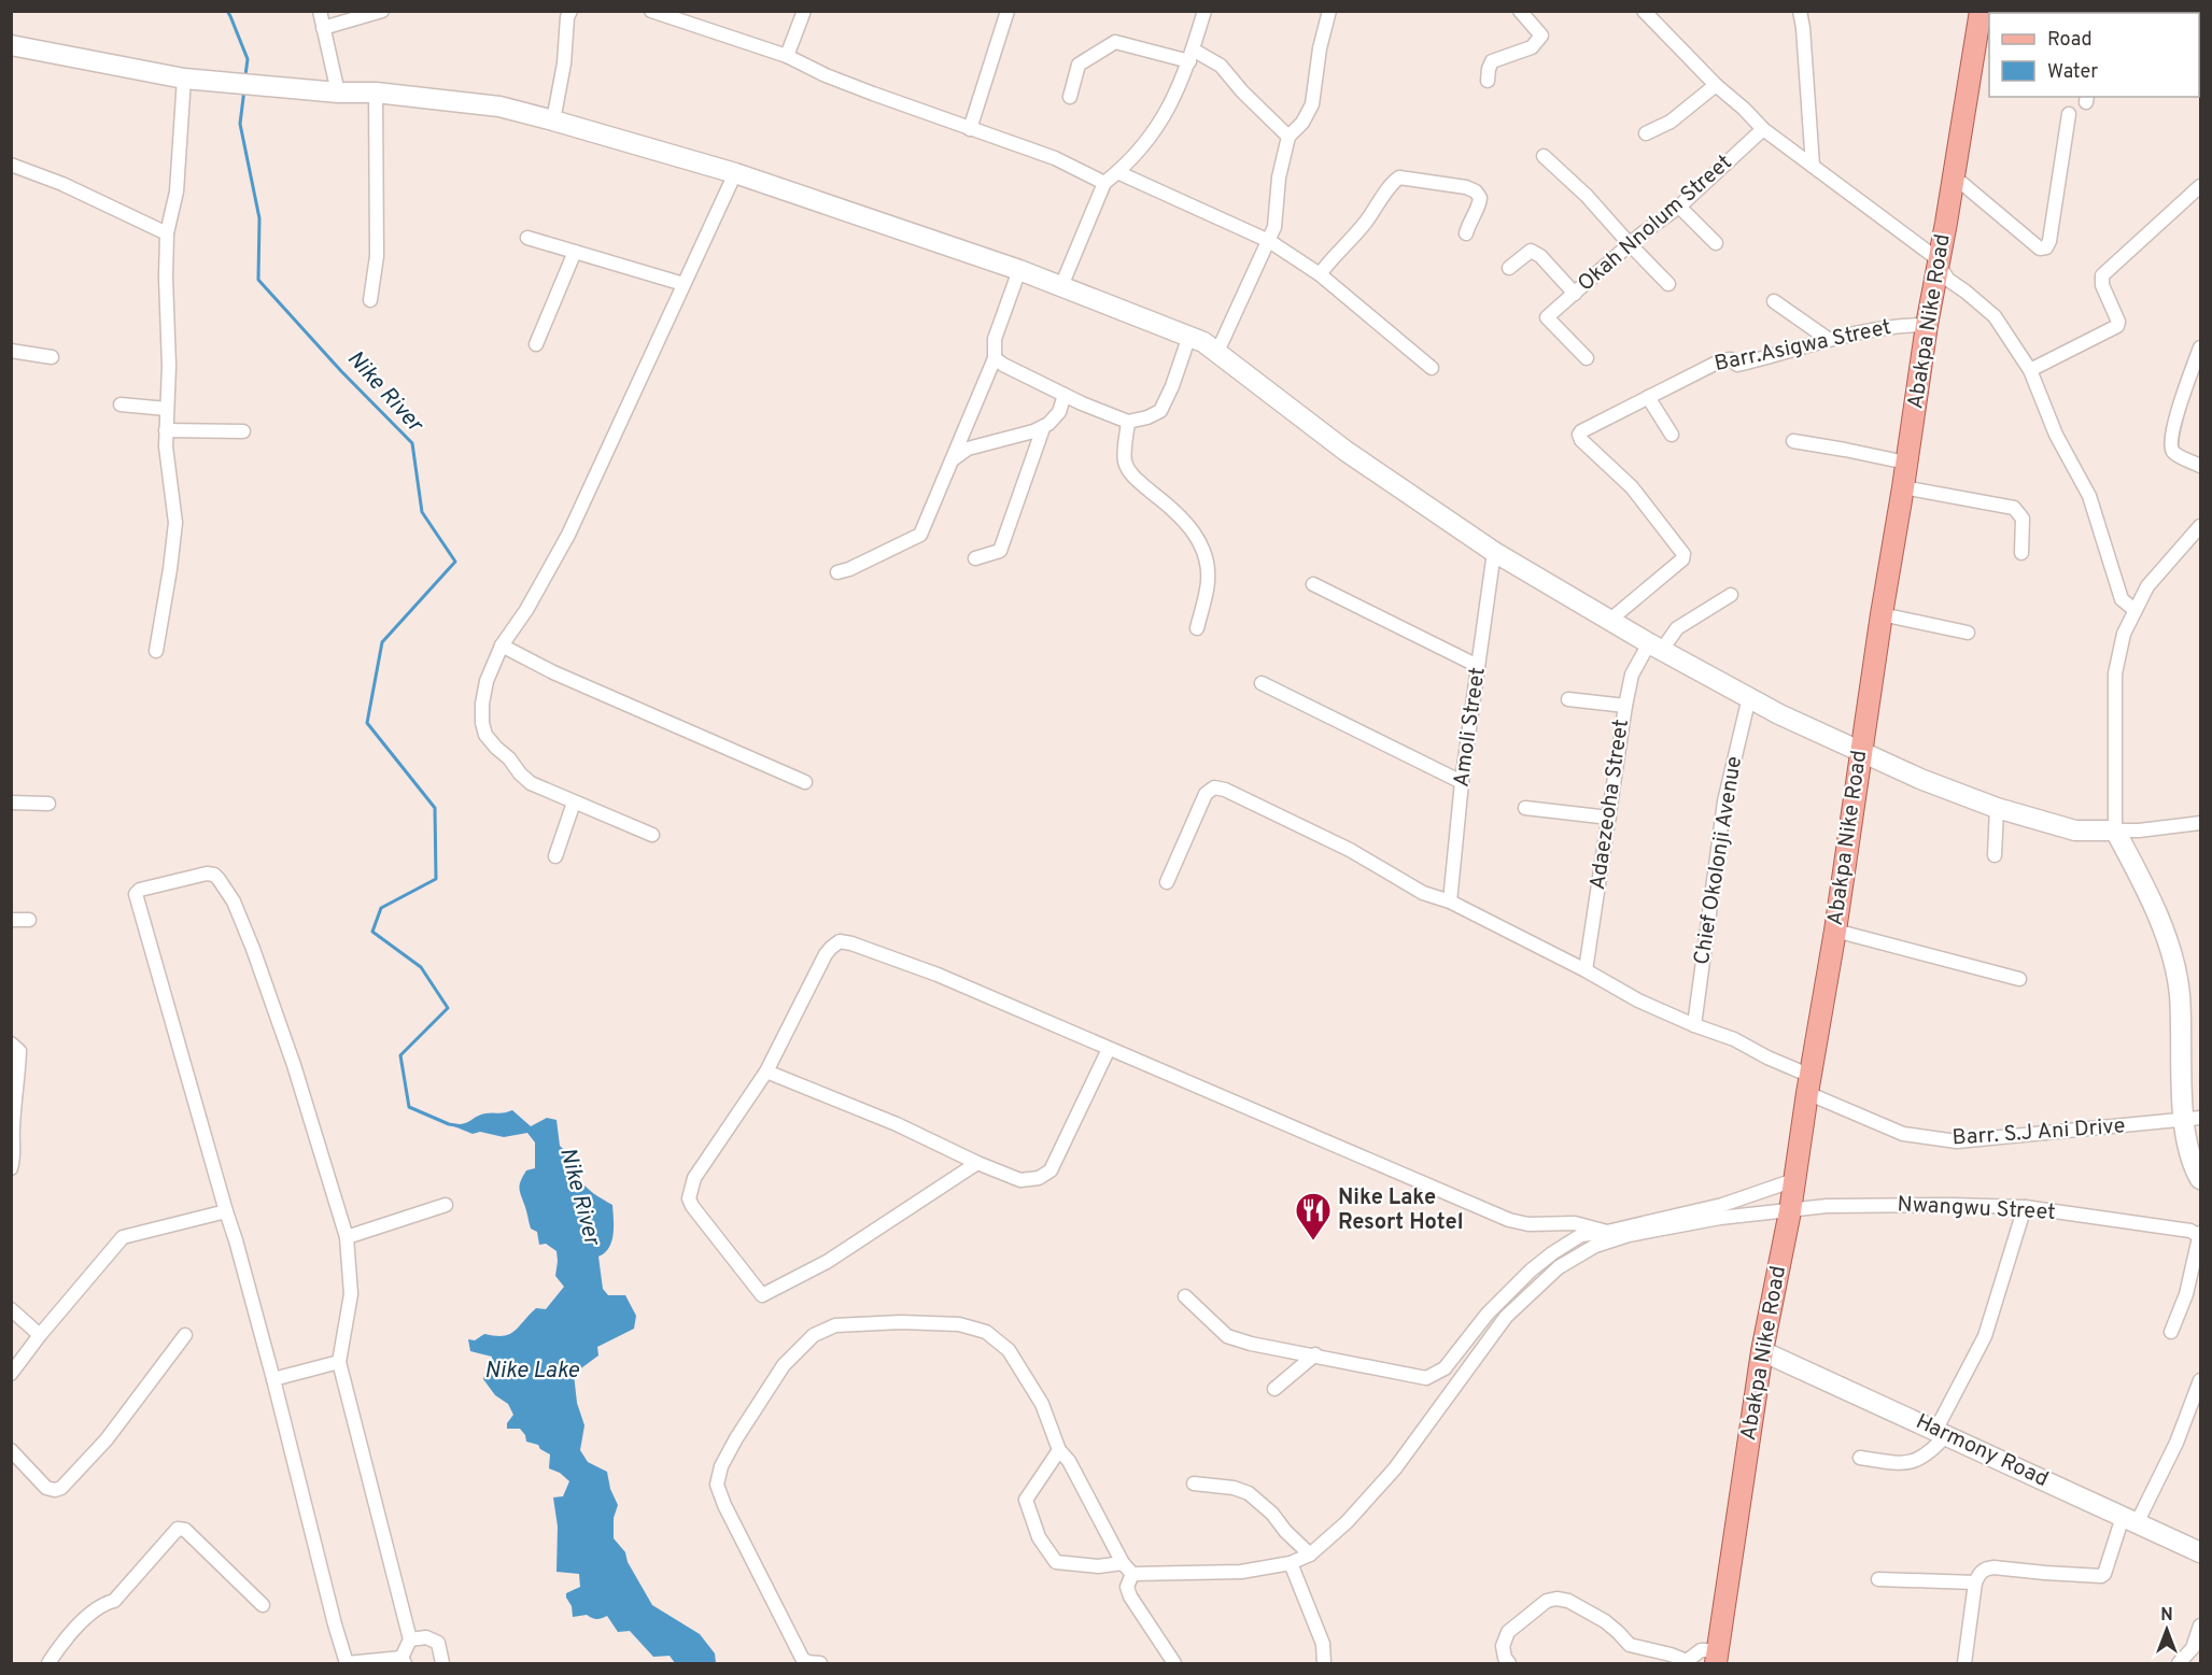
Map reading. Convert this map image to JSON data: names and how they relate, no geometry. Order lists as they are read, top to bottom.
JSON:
{
  "streets": {
    "main road": ["Abakpa Nike Road", "Harmony Road"],
    "street": [
      "Okah Nnolum Street",
      "Barr.Asigwa Street",
      "Amoli Street",
      "Adaezeoha Street",
      "Chief Okolonji Avenue",
      "Barr. S.J Ani Drive",
      "Nwangwu Street"
    ]
  },
  "crossings": [
    ["Abakpa Nike Road", "Barr.Asigwa Street"],
    ["Abakpa Nike Road", "Barr. S.J Ani Drive"],
    ["Abakpa Nike Road", "Nwangwu Street"],
    ["Abakpa Nike Road", "Harmony Road"],
    ["Amoli Street", "Barr. S.J Ani Drive"],
    ["Adaezeoha Street", "Barr. S.J Ani Drive"],
    ["Chief Okolonji Avenue", "Barr. S.J Ani Drive"]
  ],
  "water": ["Nike River", "Nike Lake"],
  "places": {
    "restaurant": ["Nike Lake Resort Hotel"]
  },
  "legend": ["Road", "Water"],
  "north": "top"
}
